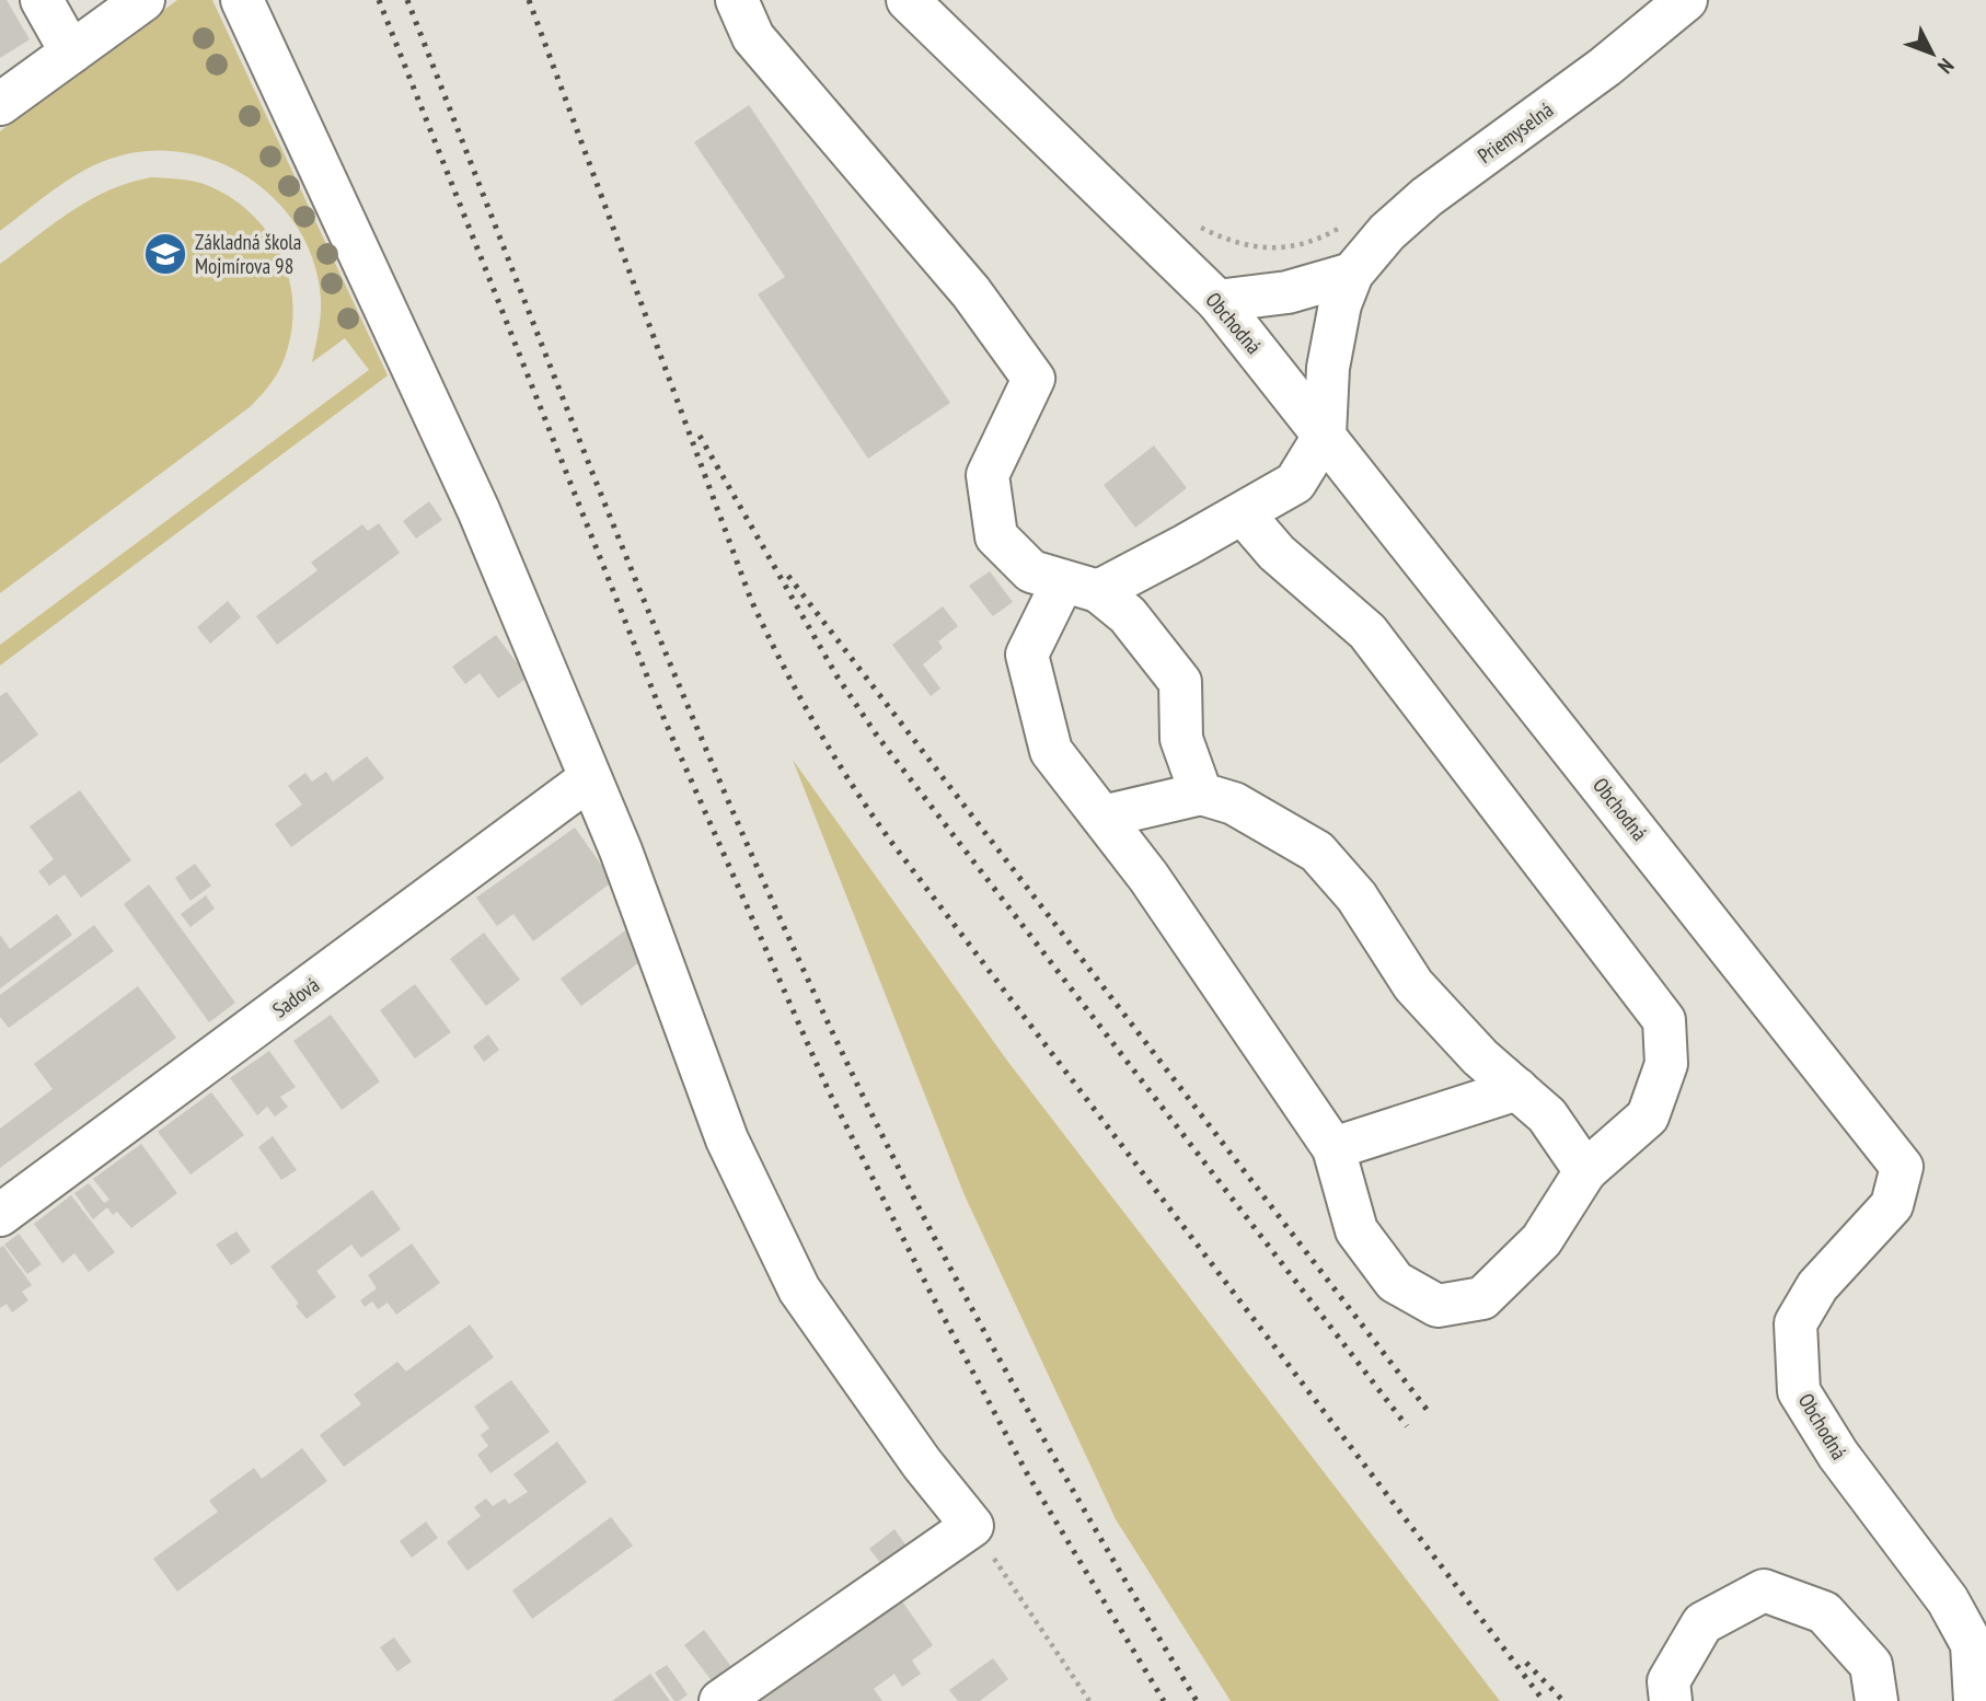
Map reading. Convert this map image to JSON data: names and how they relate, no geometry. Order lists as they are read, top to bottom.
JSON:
{
  "streets": {
    "street": ["Priemyselná", "Obchodná", "Sadová"]
  },
  "crossings": [
    ["Priemyselná", "Obchodná"]
  ],
  "places": {
    "school or university": ["Základná škola Mojmírova 98"]
  },
  "north": "bottom right"
}
